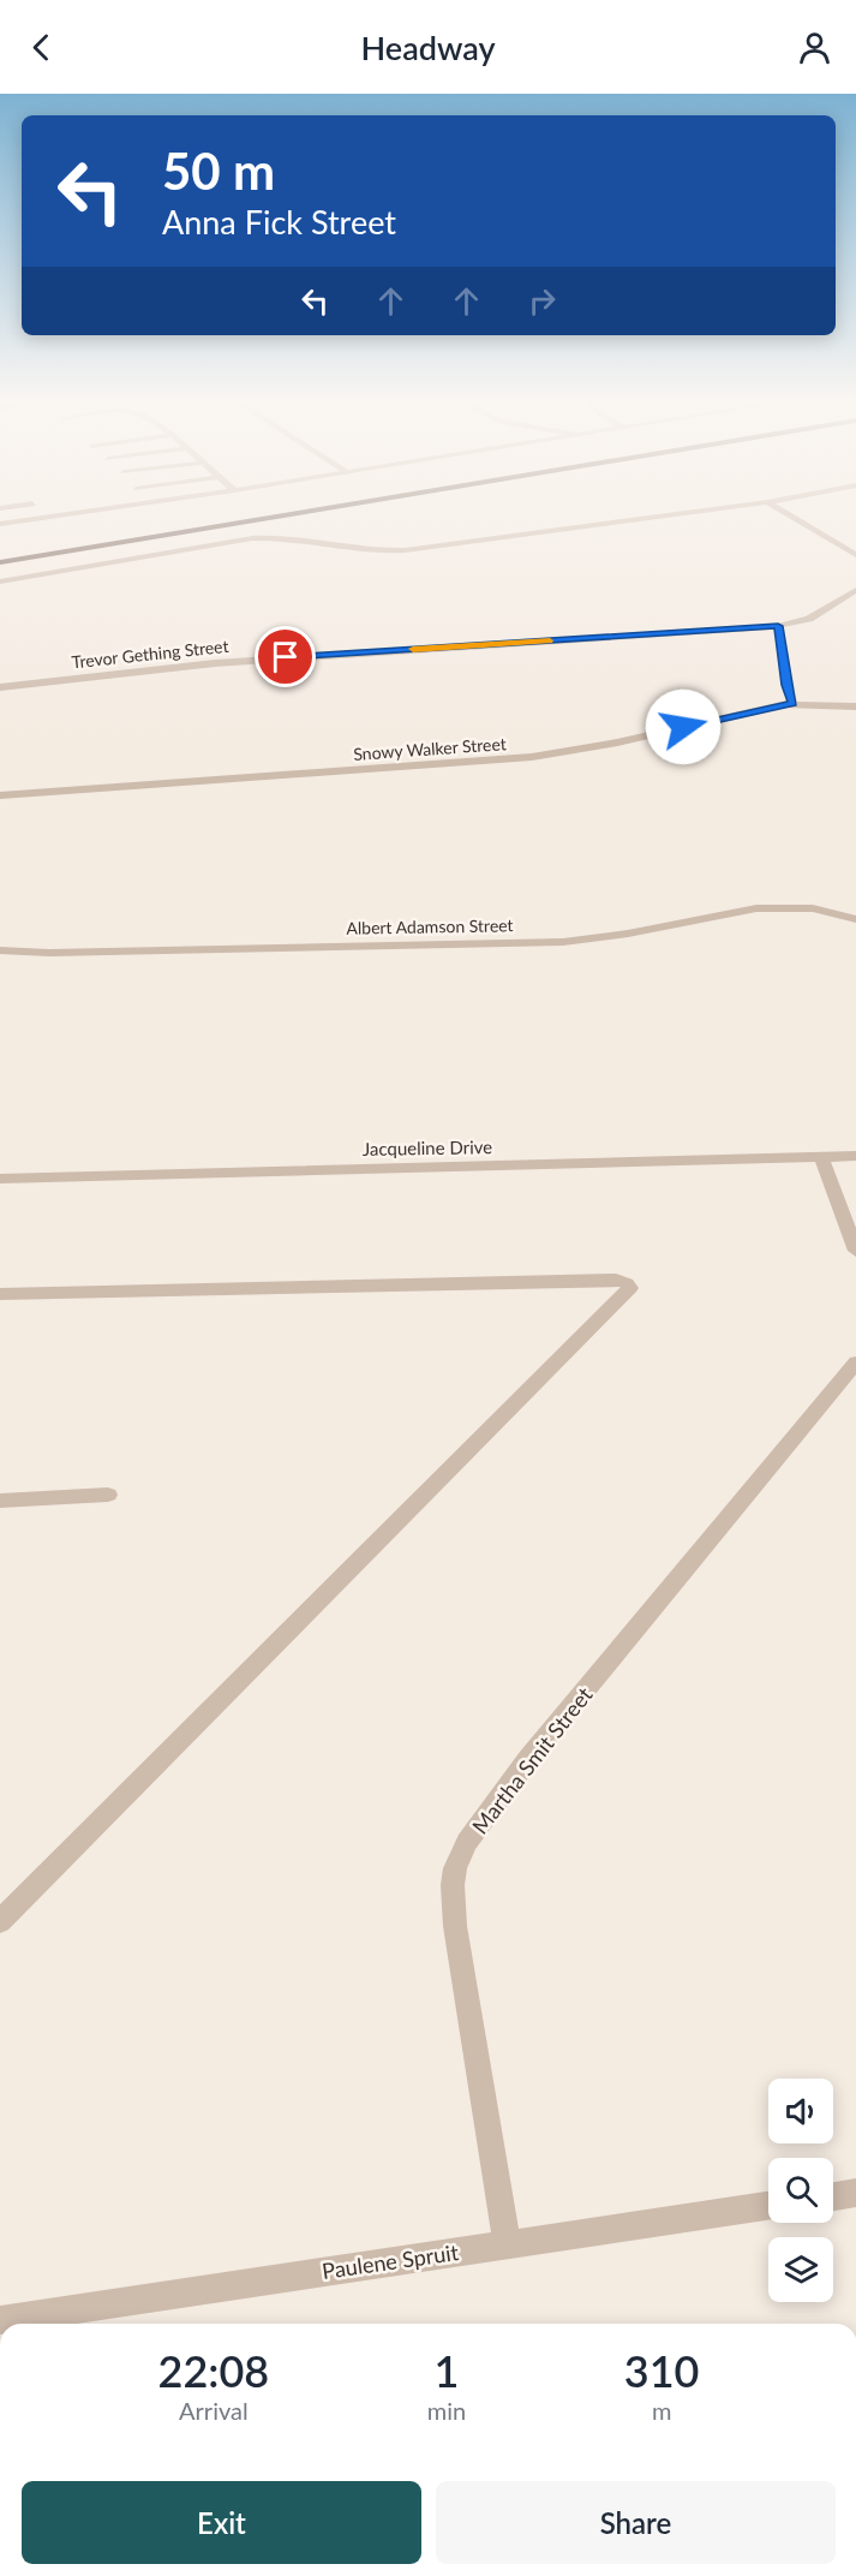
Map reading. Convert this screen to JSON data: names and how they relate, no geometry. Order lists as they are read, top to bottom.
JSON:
{
  "streets": {
    "street": [
      "Trevor Gething Street",
      "Snowy Walker Street",
      "Albert Adamson Street",
      "Jacqueline Drive",
      "Martha Smit Street",
      "Paulene Spruit"
    ]
  },
  "crossings": [
    ["Martha Smit Street", "Paulene Spruit"]
  ],
  "page": {
    "header": "Headway",
    "turn": ["50 m", "Anna Fick Street"],
    "eta": [
      "22:08",
      "Arrival",
      "1",
      "min",
      "310",
      "m"
    ],
    "buttons": ["Exit", "Share"]
  }
}
